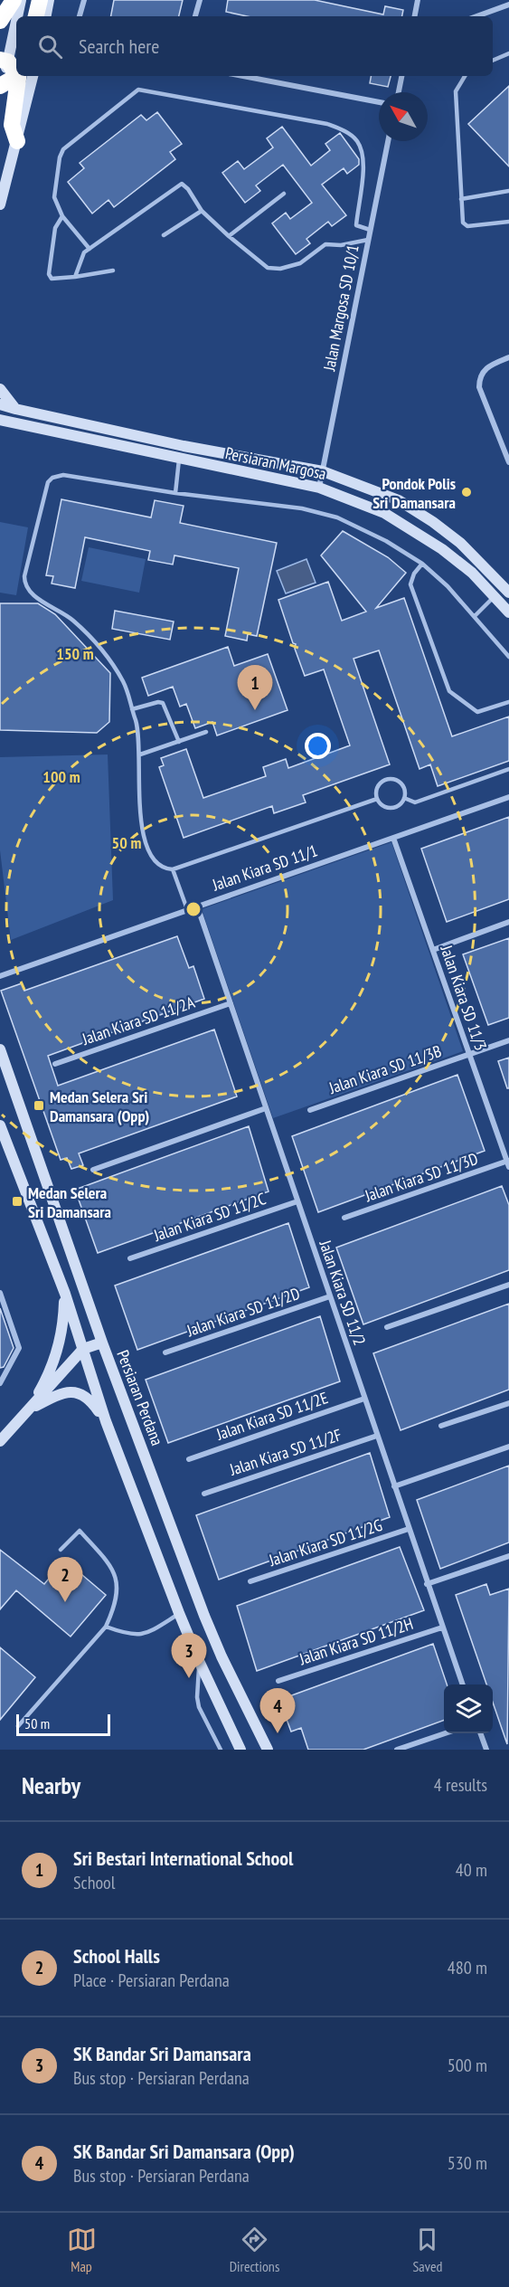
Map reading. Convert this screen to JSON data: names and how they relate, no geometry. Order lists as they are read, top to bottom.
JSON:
{
  "streets": {
    "main road": ["Persiaran Margosa", "Persiaran Perdana"],
    "street": [
      "Jalan Margosa SD 10/1",
      "Jalan Kiara SD 11/1",
      "Jalan Kiara SD 11/3",
      "Jalan Kiara SD 11/2A",
      "Jalan Kiara SD 11/3B",
      "Jalan Kiara SD 11/3D",
      "Jalan Kiara SD 11/2C",
      "Jalan Kiara SD 11/2",
      "Jalan Kiara SD 11/2D",
      "Jalan Kiara SD 11/2E",
      "Jalan Kiara SD 11/2F",
      "Jalan Kiara SD 11/2G",
      "Jalan Kiara SD 11/2H"
    ]
  },
  "crossings": [
    ["Jalan Margosa SD 10/1", "Persiaran Margosa"],
    ["Jalan Kiara SD 11/1", "Jalan Kiara SD 11/3"],
    ["Jalan Kiara SD 11/1", "Jalan Kiara SD 11/2"],
    ["Jalan Kiara SD 11/3", "Jalan Kiara SD 11/3B"],
    ["Jalan Kiara SD 11/3", "Jalan Kiara SD 11/3D"],
    ["Jalan Kiara SD 11/2A", "Jalan Kiara SD 11/2"],
    ["Jalan Kiara SD 11/2C", "Jalan Kiara SD 11/2"],
    ["Jalan Kiara SD 11/2", "Jalan Kiara SD 11/2D"],
    ["Jalan Kiara SD 11/2", "Jalan Kiara SD 11/2E"],
    ["Jalan Kiara SD 11/2", "Jalan Kiara SD 11/2F"],
    ["Jalan Kiara SD 11/2", "Jalan Kiara SD 11/2G"],
    ["Jalan Kiara SD 11/2", "Jalan Kiara SD 11/2H"]
  ],
  "places": {
    "other": ["Pondok Polis Sri Damansara"],
    "transit": ["Medan Selera Sri Damansara (Opp)", "Medan Selera Sri Damansara"]
  },
  "scale_bar": "50 m",
  "north": "top left",
  "page": {
    "search": "Search here",
    "pins": [
      "1",
      "2",
      "3",
      "4"
    ],
    "scale": "50 m",
    "heading": ["Nearby", "4 results"],
    "list": [
      {
        "mark": "1",
        "name": "Sri Bestari International School",
        "note": "School",
        "value": "40 m"
      },
      {
        "mark": "2",
        "name": "School Halls",
        "note": "Place · Persiaran Perdana",
        "value": "480 m"
      },
      {
        "mark": "3",
        "name": "SK Bandar Sri Damansara",
        "note": "Bus stop · Persiaran Perdana",
        "value": "500 m"
      },
      {
        "mark": "4",
        "name": "SK Bandar Sri Damansara (Opp)",
        "note": "Bus stop · Persiaran Perdana",
        "value": "530 m"
      }
    ],
    "nav": ["Map", "Directions", "Saved"]
  },
  "rings": ["150 m", "100 m", "50 m"]
}
